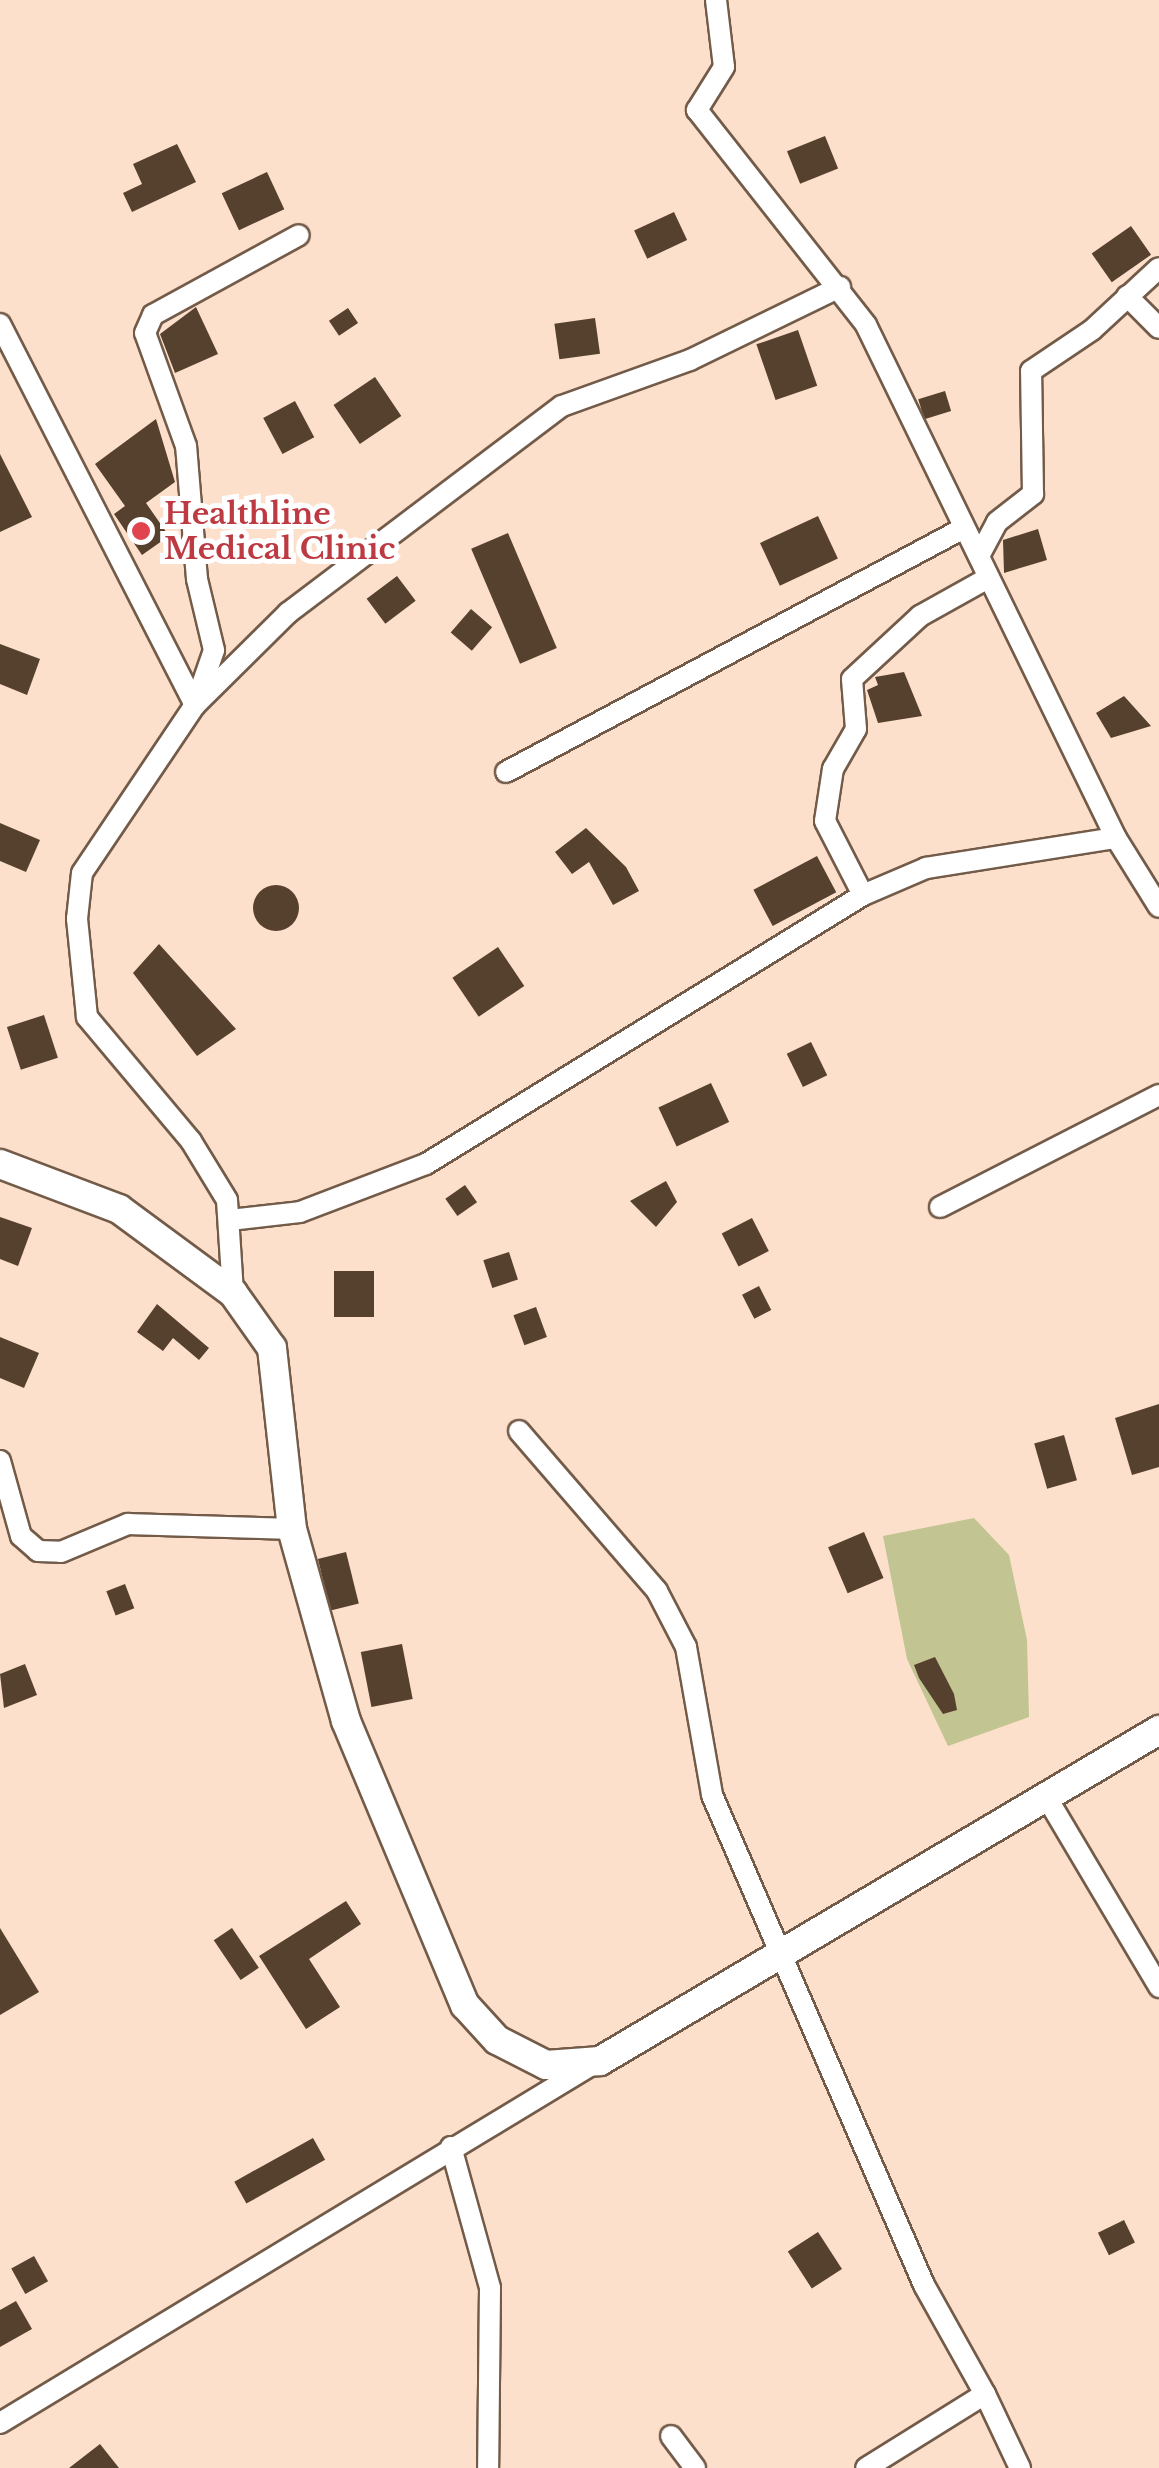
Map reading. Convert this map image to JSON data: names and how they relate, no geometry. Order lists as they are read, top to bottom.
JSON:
{
  "places": ["Healthline Medical Clinic"]
}
